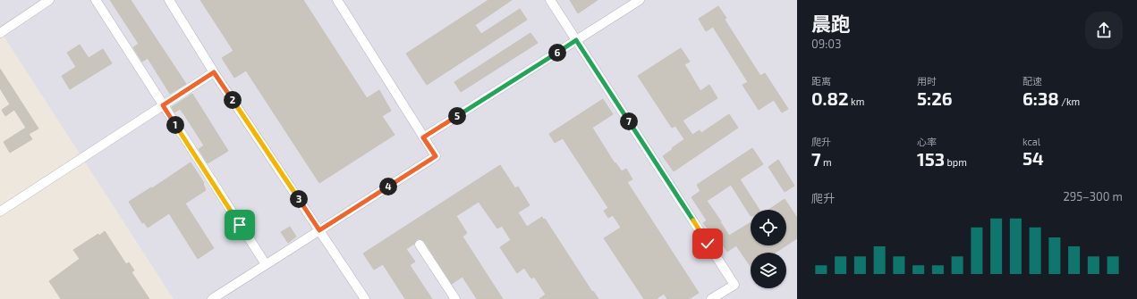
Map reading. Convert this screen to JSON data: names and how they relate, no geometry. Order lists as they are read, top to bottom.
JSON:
{
  "page": {
    "heading": ["晨跑", "09:03"],
    "pins": [
      "6",
      "2",
      "5",
      "7",
      "1",
      "4",
      "3"
    ],
    "stats": [
      ["距离", "0.82 km"],
      ["用时", "5:26"],
      ["配速", "6:38 /km"],
      ["爬升", "7 m"],
      ["心率", "153 bpm"],
      ["kcal", "54"]
    ],
    "chart": ["爬升", "295–300 m"]
  }
}
